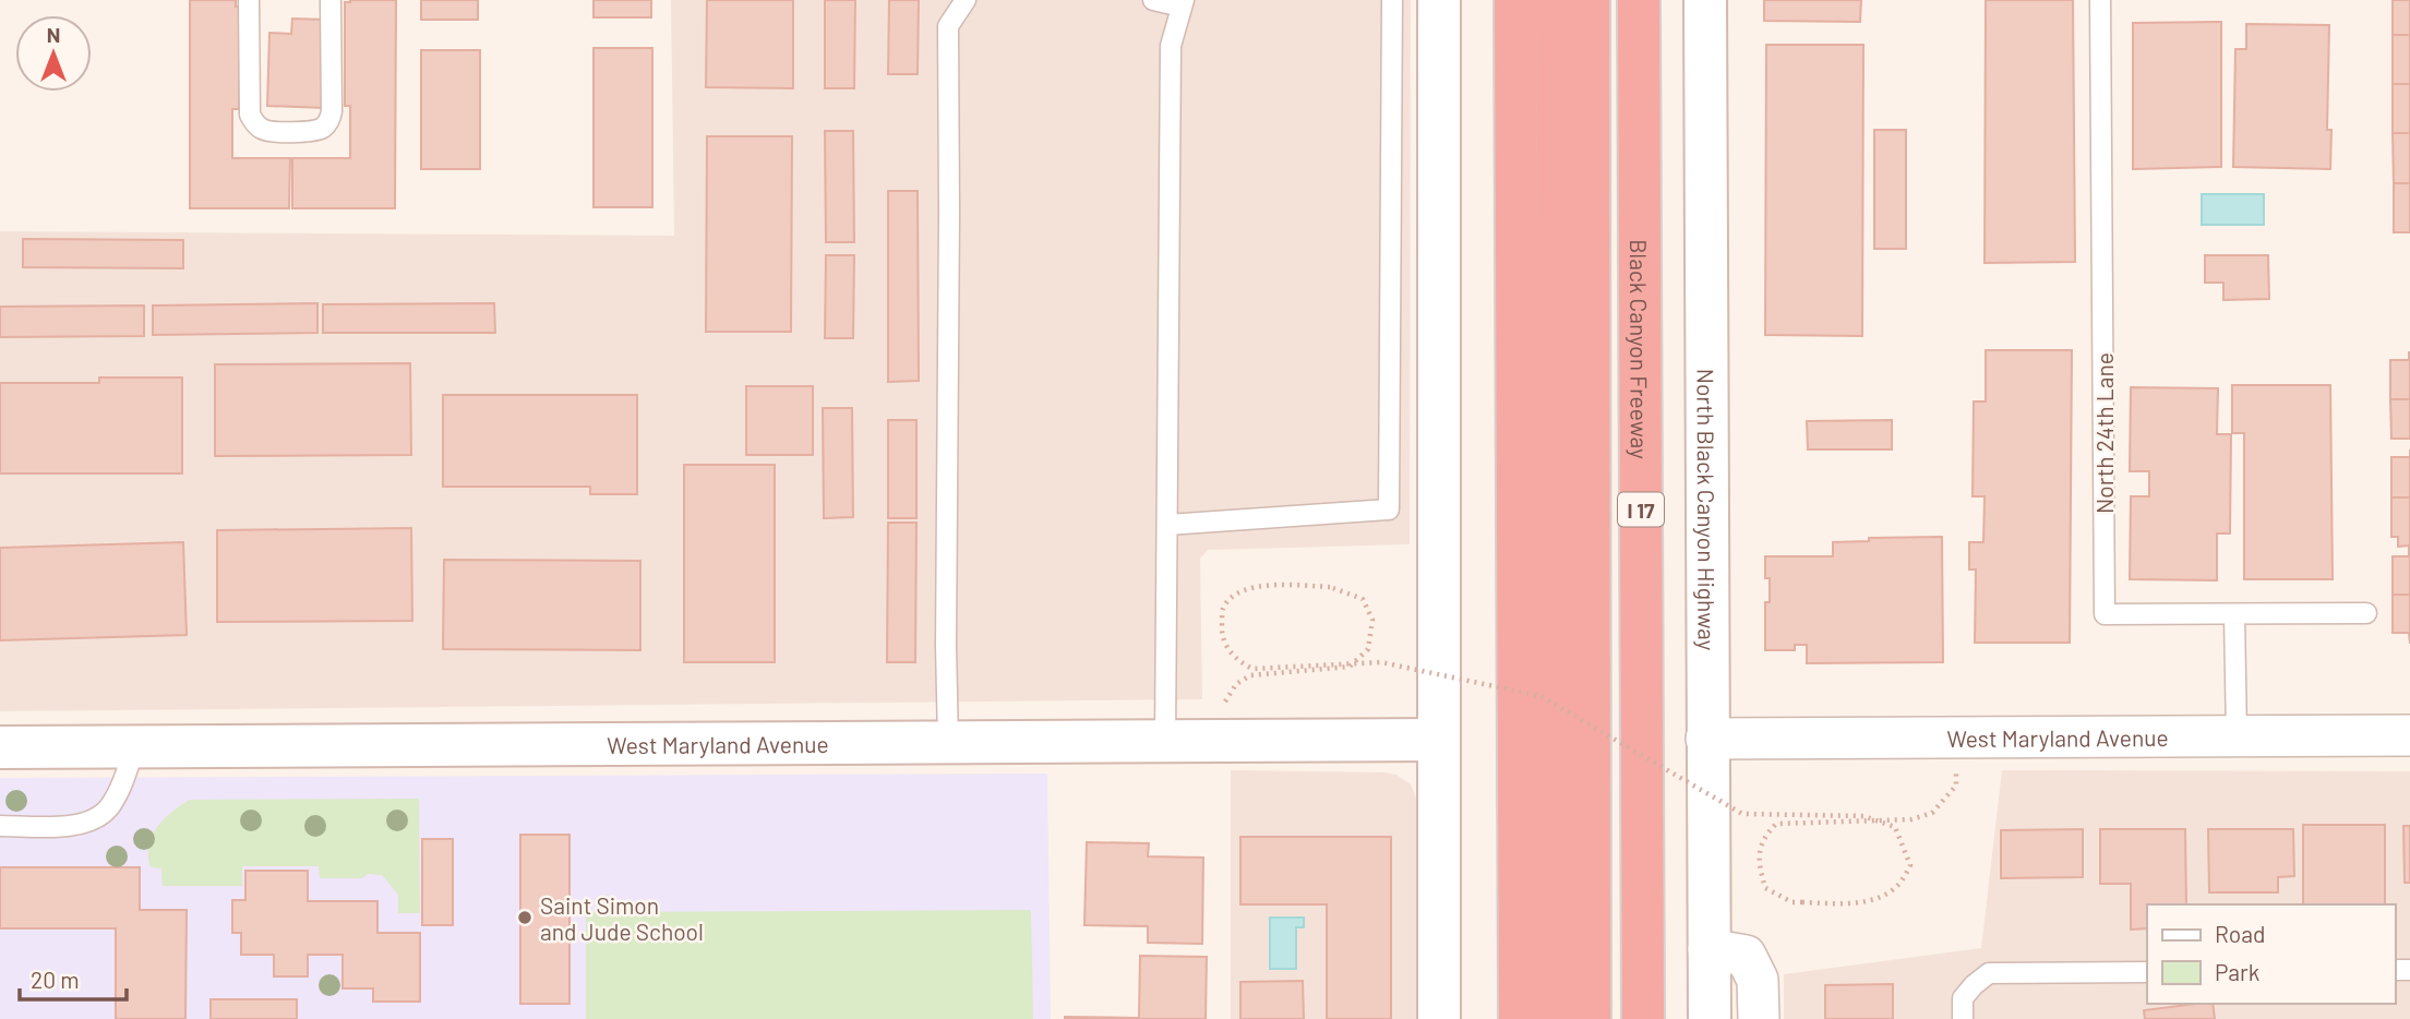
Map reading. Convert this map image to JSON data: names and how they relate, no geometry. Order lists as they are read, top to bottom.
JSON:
{
  "streets": {
    "highway": ["Black Canyon Freeway", "I 17"],
    "main road": ["North Black Canyon Highway", "West Maryland Avenue"],
    "lane": ["North 24th Lane"]
  },
  "crossings": [
    ["North Black Canyon Highway", "West Maryland Avenue"]
  ],
  "places": ["Saint Simon and Jude School"],
  "legend": ["Road", "Park"],
  "scale_bar": "20 m",
  "north": "top"
}
